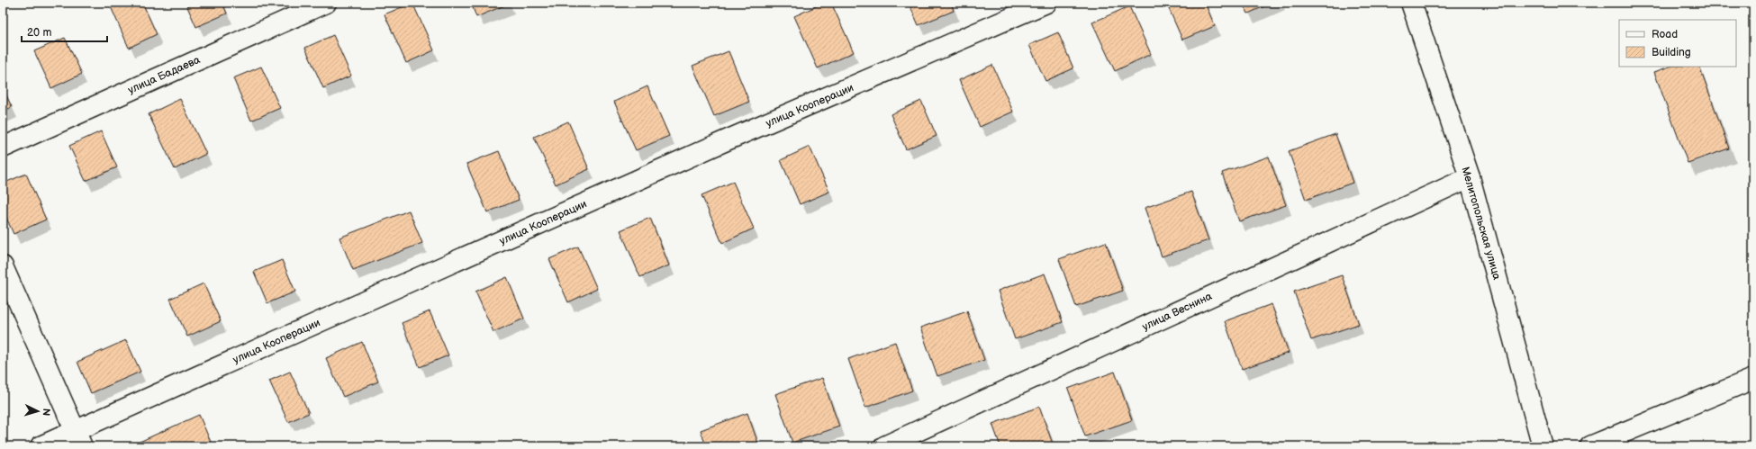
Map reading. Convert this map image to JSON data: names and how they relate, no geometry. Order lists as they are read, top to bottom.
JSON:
{
  "streets": {
    "street": [
      "улица Бадаева",
      "улица Кооперации",
      "Мелитопольская улица",
      "улица Веснина"
    ]
  },
  "crossings": [
    ["Мелитопольская улица", "улица Веснина"]
  ],
  "legend": ["Road", "Building"],
  "scale_bar": "20 m",
  "north": "right"
}
